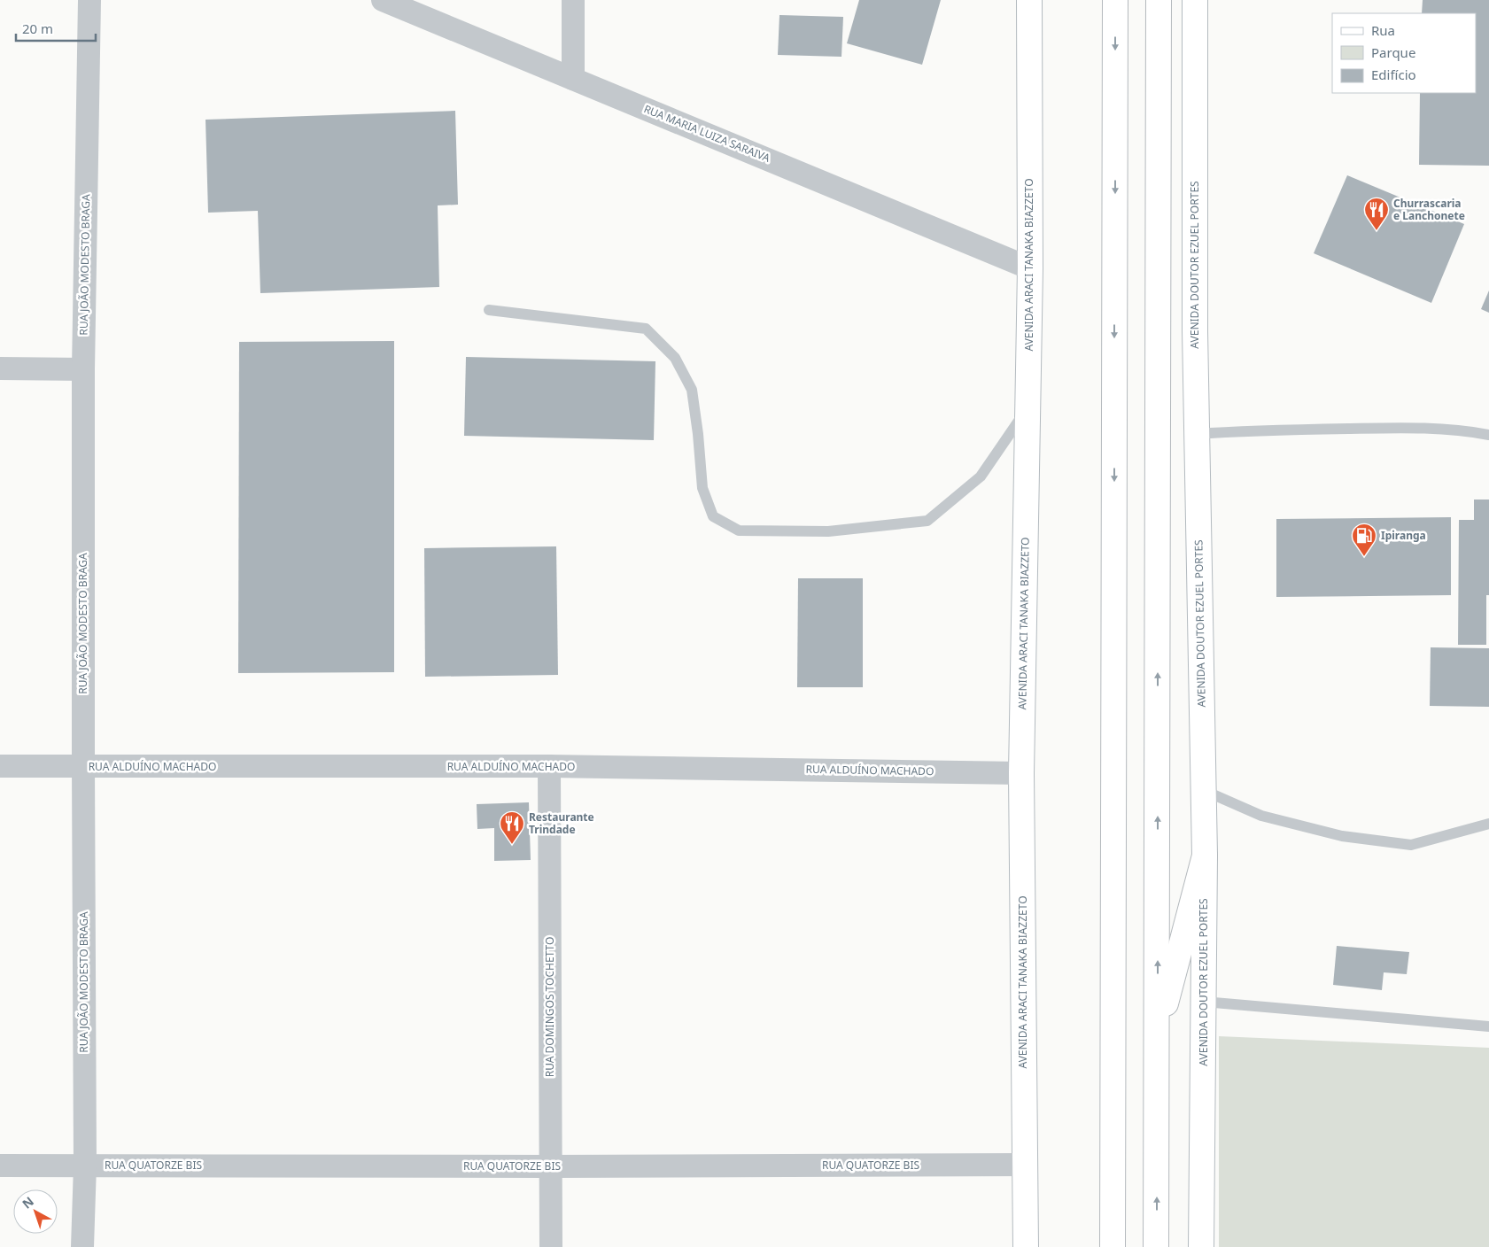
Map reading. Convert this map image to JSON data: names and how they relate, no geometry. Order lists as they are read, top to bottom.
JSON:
{
  "streets": {
    "main road": ["AVENIDA ARACI TANAKA BIAZZETO", "AVENIDA DOUTOR EZUEL PORTES"],
    "street": [
      "RUA MARIA LUIZA SARAIVA",
      "RUA JOÃO MODESTO BRAGA",
      "RUA ALDUÍNO MACHADO",
      "RUA DOMINGOS TOCHETTO",
      "RUA QUATORZE BIS"
    ]
  },
  "crossings": [
    ["RUA MARIA LUIZA SARAIVA", "AVENIDA ARACI TANAKA BIAZZETO"],
    ["RUA JOÃO MODESTO BRAGA", "RUA ALDUÍNO MACHADO"],
    ["RUA JOÃO MODESTO BRAGA", "RUA QUATORZE BIS"],
    ["AVENIDA ARACI TANAKA BIAZZETO", "RUA ALDUÍNO MACHADO"],
    ["AVENIDA ARACI TANAKA BIAZZETO", "RUA QUATORZE BIS"],
    ["RUA ALDUÍNO MACHADO", "RUA DOMINGOS TOCHETTO"],
    ["RUA DOMINGOS TOCHETTO", "RUA QUATORZE BIS"]
  ],
  "places": {
    "restaurant": ["Churrascaria e Lanchonete", "Restaurante Trindade"],
    "fuel station": ["Ipiranga"]
  },
  "legend": ["Rua", "Parque", "Edifício"],
  "scale_bar": "20 m",
  "north": "top left"
}
